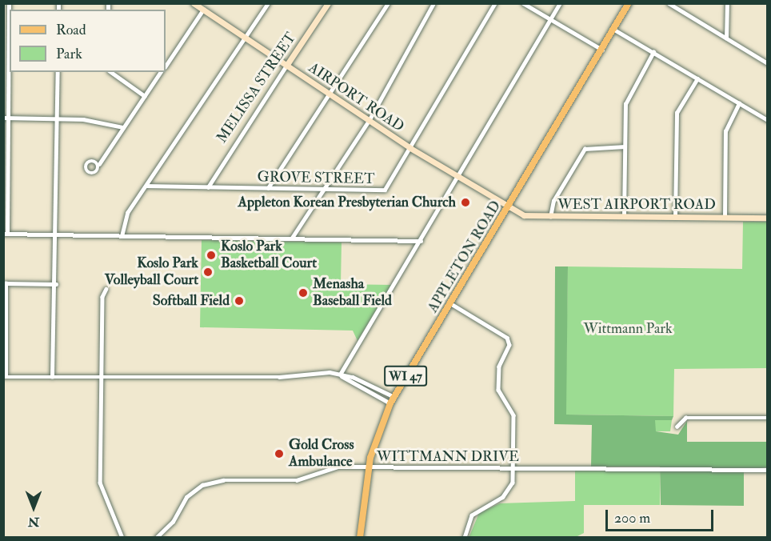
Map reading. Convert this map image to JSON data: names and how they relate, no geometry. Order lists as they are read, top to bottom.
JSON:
{
  "streets": {
    "main road": ["APPLETON ROAD", "WI 47"],
    "street": [
      "MELISSA STREET",
      "AIRPORT ROAD",
      "GROVE STREET",
      "WEST AIRPORT ROAD",
      "WITTMANN DRIVE"
    ]
  },
  "crossings": [
    ["MELISSA STREET", "AIRPORT ROAD"],
    ["MELISSA STREET", "GROVE STREET"],
    ["AIRPORT ROAD", "GROVE STREET"],
    ["AIRPORT ROAD", "WEST AIRPORT ROAD"],
    ["AIRPORT ROAD", "APPLETON ROAD"],
    ["WEST AIRPORT ROAD", "APPLETON ROAD"],
    ["APPLETON ROAD", "WITTMANN DRIVE"]
  ],
  "parks": ["Wittmann Park"],
  "places": [
    "Appleton Korean Presbyterian Church",
    "Koslo Park Basketball Court",
    "Koslo Park Volleyball Court",
    "Menasha Baseball Field",
    "Softball Field",
    "Gold Cross Ambulance"
  ],
  "legend": ["Road", "Park"],
  "scale_bar": "200 m",
  "north": "bottom"
}
